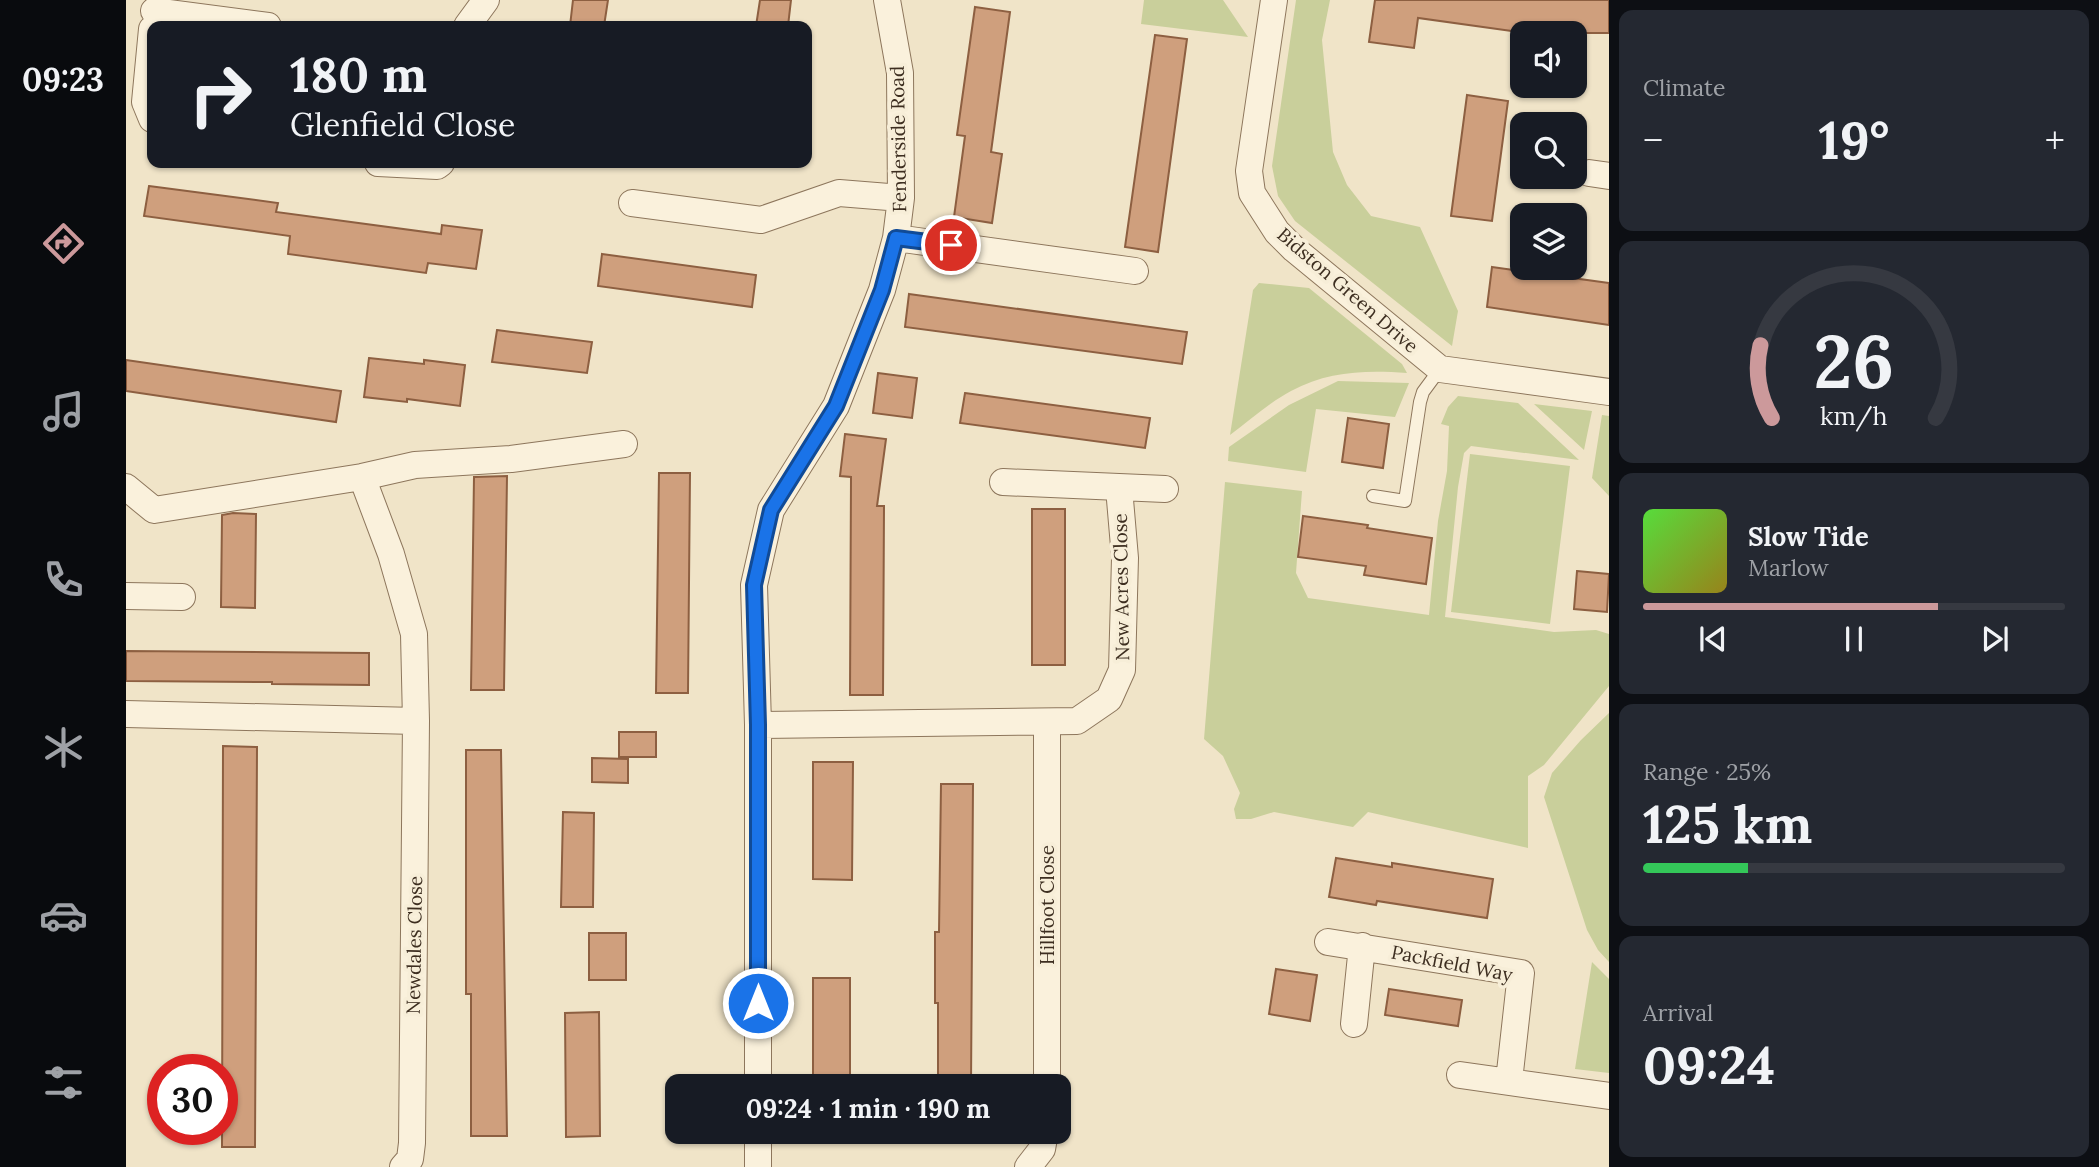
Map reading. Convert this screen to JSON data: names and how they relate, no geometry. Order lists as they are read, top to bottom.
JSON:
{
  "streets": {
    "street": [
      "Fenderside Road",
      "Bidston Green Drive",
      "New Acres Close",
      "Hillfoot Close",
      "Newdales Close",
      "Packfield Way"
    ]
  },
  "crossings": [
    ["Fenderside Road", "New Acres Close"],
    ["New Acres Close", "Hillfoot Close"]
  ],
  "page": {
    "tabs": "09:23",
    "tile": [
      "Climate",
      ["Range · 25%", "125 km"],
      ["Arrival", "09:24"]
    ],
    "turn": ["180 m", "Glenfield Close"],
    "heat": ["−", "19°", "+"],
    "song": ["Slow Tide", "Marlow"],
    "limit": "30",
    "trip": "09:24 · 1 min · 190 m",
    "gauge": ["26", "km/h"]
  }
}
